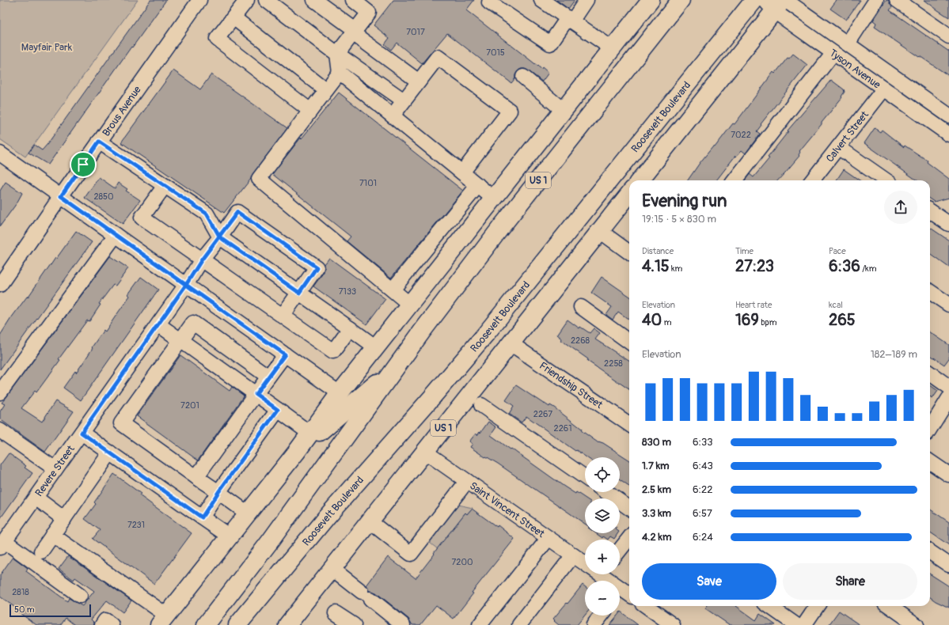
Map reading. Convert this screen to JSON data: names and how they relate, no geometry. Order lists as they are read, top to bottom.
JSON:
{
  "streets": {
    "highway": ["Roosevelt Boulevard", "US 1"],
    "street": [
      "Tyson Avenue",
      "Brous Avenue",
      "Calvert Street",
      "Friendship Street",
      "Revere Street",
      "Saint Vincent Street"
    ]
  },
  "crossings": [
    ["Tyson Avenue", "Calvert Street"],
    ["US 1", "Friendship Street"],
    ["US 1", "Saint Vincent Street"]
  ],
  "parks": ["Mayfair Park"],
  "house_numbers": [
    "7017",
    "7015",
    "7022",
    "7101",
    "2850",
    "7133",
    "2268",
    "2258",
    "7201",
    "2267",
    "2261",
    "7231",
    "7200",
    "2818"
  ],
  "scale_bar": "50 m",
  "page": {
    "heading": ["Evening run", "19:15 · 5 × 830 m"],
    "stats": [
      ["Distance", "4.15 km"],
      ["Time", "27:23"],
      ["Pace", "6:36 /km"],
      ["Elevation", "40 m"],
      ["Heart rate", "169 bpm"],
      ["kcal", "265"]
    ],
    "chart": ["Elevation", "182–189 m"],
    "list": [
      {
        "name": "830 m",
        "note": "6:33"
      },
      {
        "name": "1.7 km",
        "note": "6:43"
      },
      {
        "name": "2.5 km",
        "note": "6:22"
      },
      {
        "name": "3.3 km",
        "note": "6:57"
      },
      {
        "name": "4.2 km",
        "note": "6:24"
      }
    ],
    "map_buttons": ["+", "−"],
    "buttons": ["Save", "Share"],
    "scale": "50 m"
  }
}
